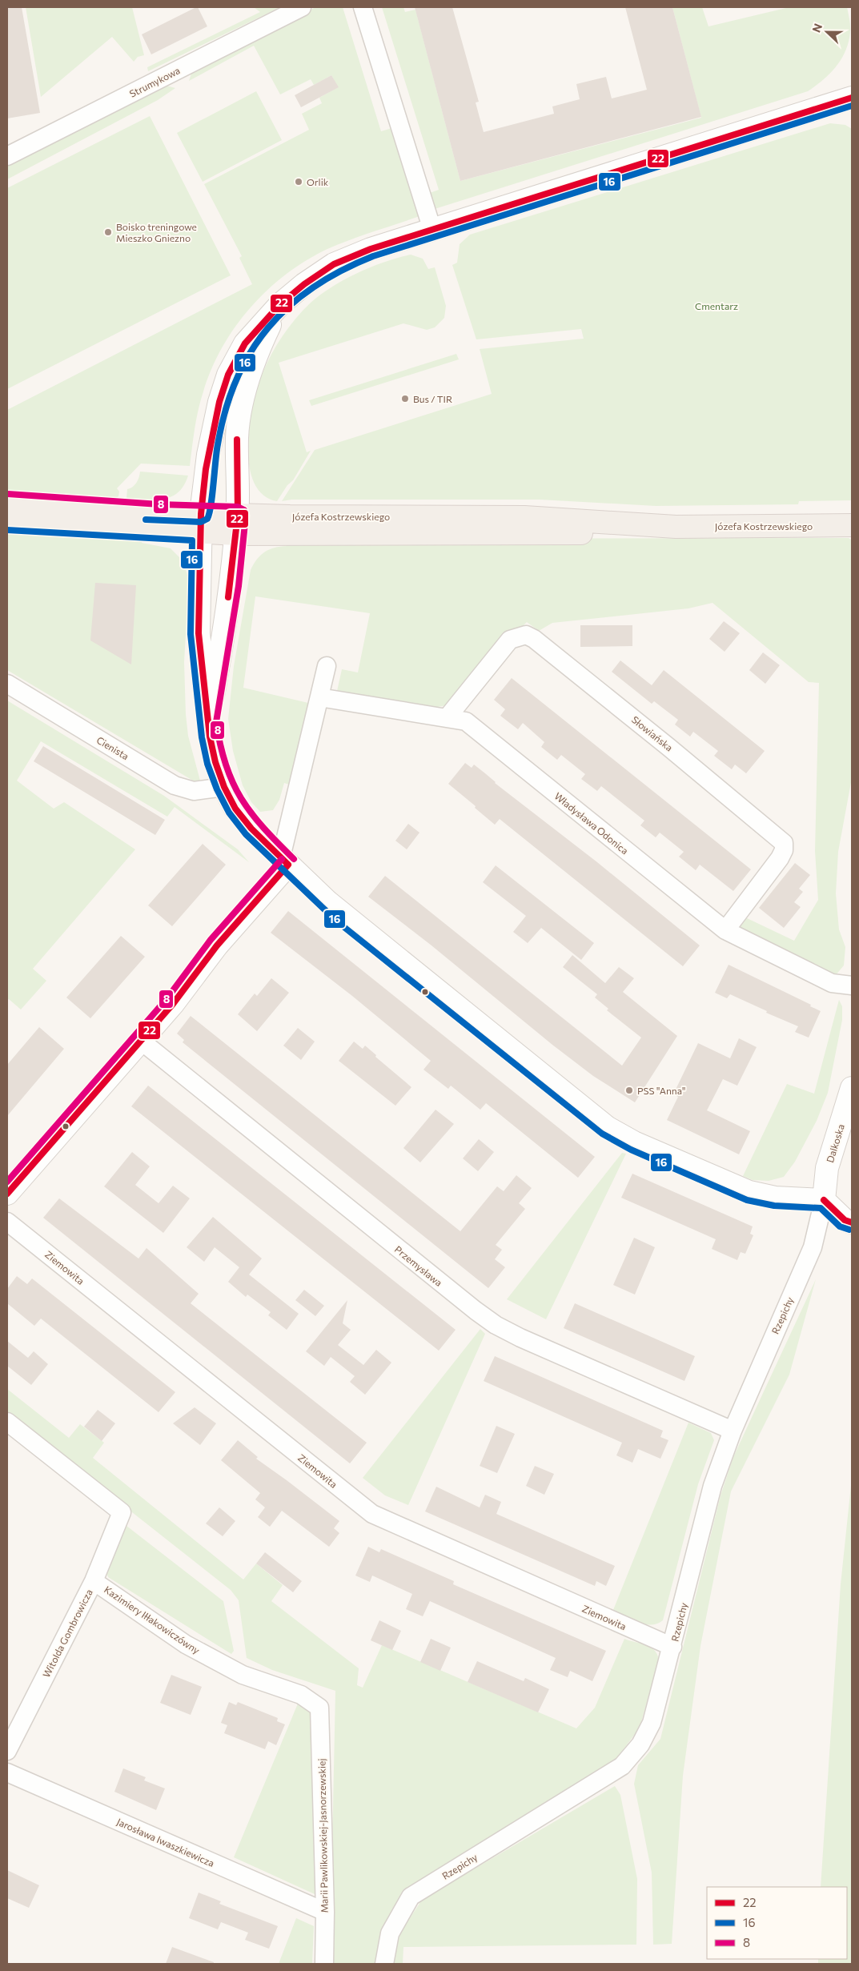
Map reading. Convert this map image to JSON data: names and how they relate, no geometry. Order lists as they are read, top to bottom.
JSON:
{
  "streets": {
    "main road": ["Józefa Kostrzewskiego"],
    "street": [
      "Strumykowa",
      "Słowiańska",
      "Cienista",
      "Władysława Odonica",
      "Dalkoska",
      "Przemysława",
      "Ziemowita",
      "Rzepichy",
      "Kazimiery Iłłakowiczówny",
      "Witolda Gombrowicza",
      "Marii Pawlikowskiej-Jasnorzewskiej",
      "Jarosława Iwaszkiewicza"
    ]
  },
  "crossings": [
    ["Słowiańska", "Władysława Odonica"],
    ["Dalkoska", "Rzepichy"],
    ["Przemysława", "Rzepichy"],
    ["Ziemowita", "Rzepichy"],
    ["Kazimiery Iłłakowiczówny", "Witolda Gombrowicza"],
    ["Kazimiery Iłłakowiczówny", "Marii Pawlikowskiej-Jasnorzewskiej"],
    ["Marii Pawlikowskiej-Jasnorzewskiej", "Jarosława Iwaszkiewicza"]
  ],
  "parks": ["Cmentarz"],
  "places": [
    "Orlik",
    "Boisko treningowe Mieszko Gniezno",
    "Bus / TIR",
    "PSS \"Anna\""
  ],
  "lines": ["transit line 22", "transit line 16", "transit line 8"],
  "legend": ["22", "16", "8"],
  "north": "left"
}
